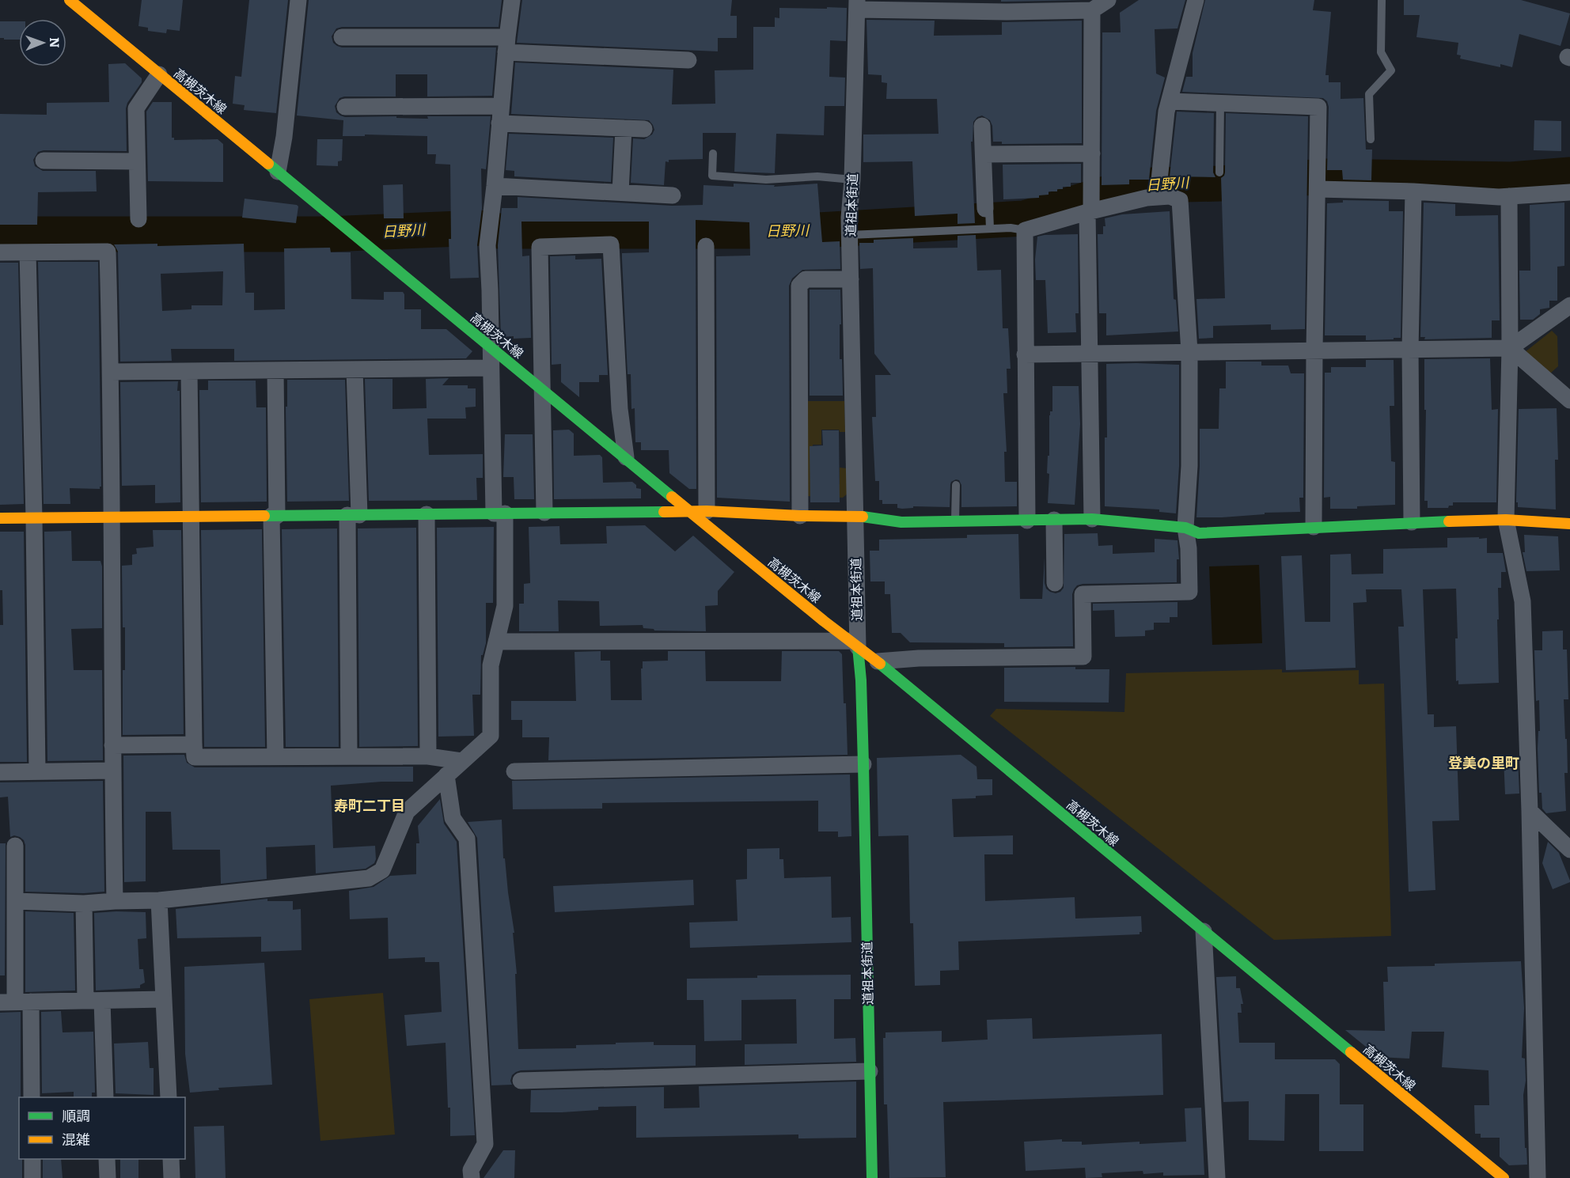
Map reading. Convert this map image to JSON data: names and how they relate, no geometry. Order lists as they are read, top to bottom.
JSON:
{
  "streets": {
    "street": ["高槻茨木線", "道祖本街道"]
  },
  "crossings": [
    ["高槻茨木線", "道祖本街道"]
  ],
  "districts": ["登美の里町", "寿町二丁目"],
  "water": ["日野川"],
  "legend": ["順調", "混雑"],
  "north": "right"
}
